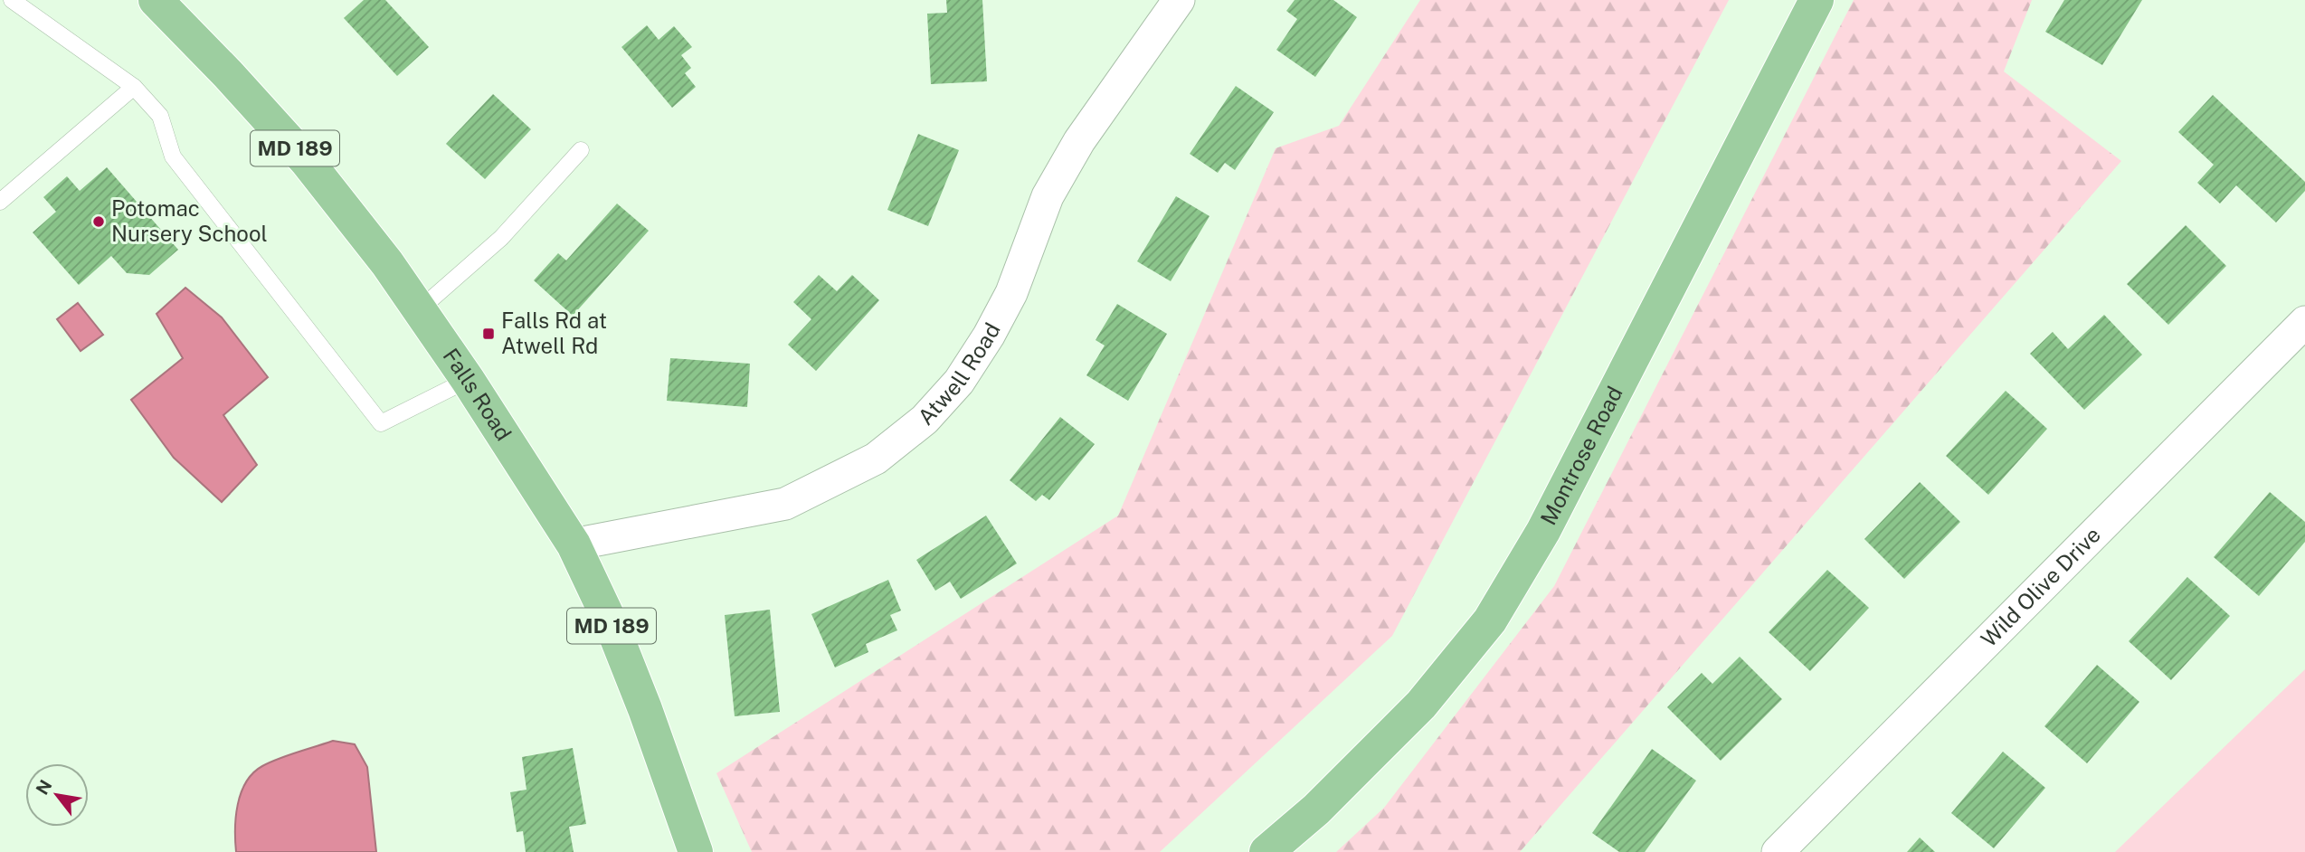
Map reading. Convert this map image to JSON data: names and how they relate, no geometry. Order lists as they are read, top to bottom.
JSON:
{
  "streets": {
    "main road": ["MD 189", "Falls Road", "Montrose Road"],
    "street": ["Atwell Road", "Wild Olive Drive"]
  },
  "crossings": [
    ["Atwell Road", "Falls Road"]
  ],
  "places": {
    "other": ["Potomac Nursery School"],
    "transit": ["Falls Rd at Atwell Rd"]
  },
  "north": "top left"
}
